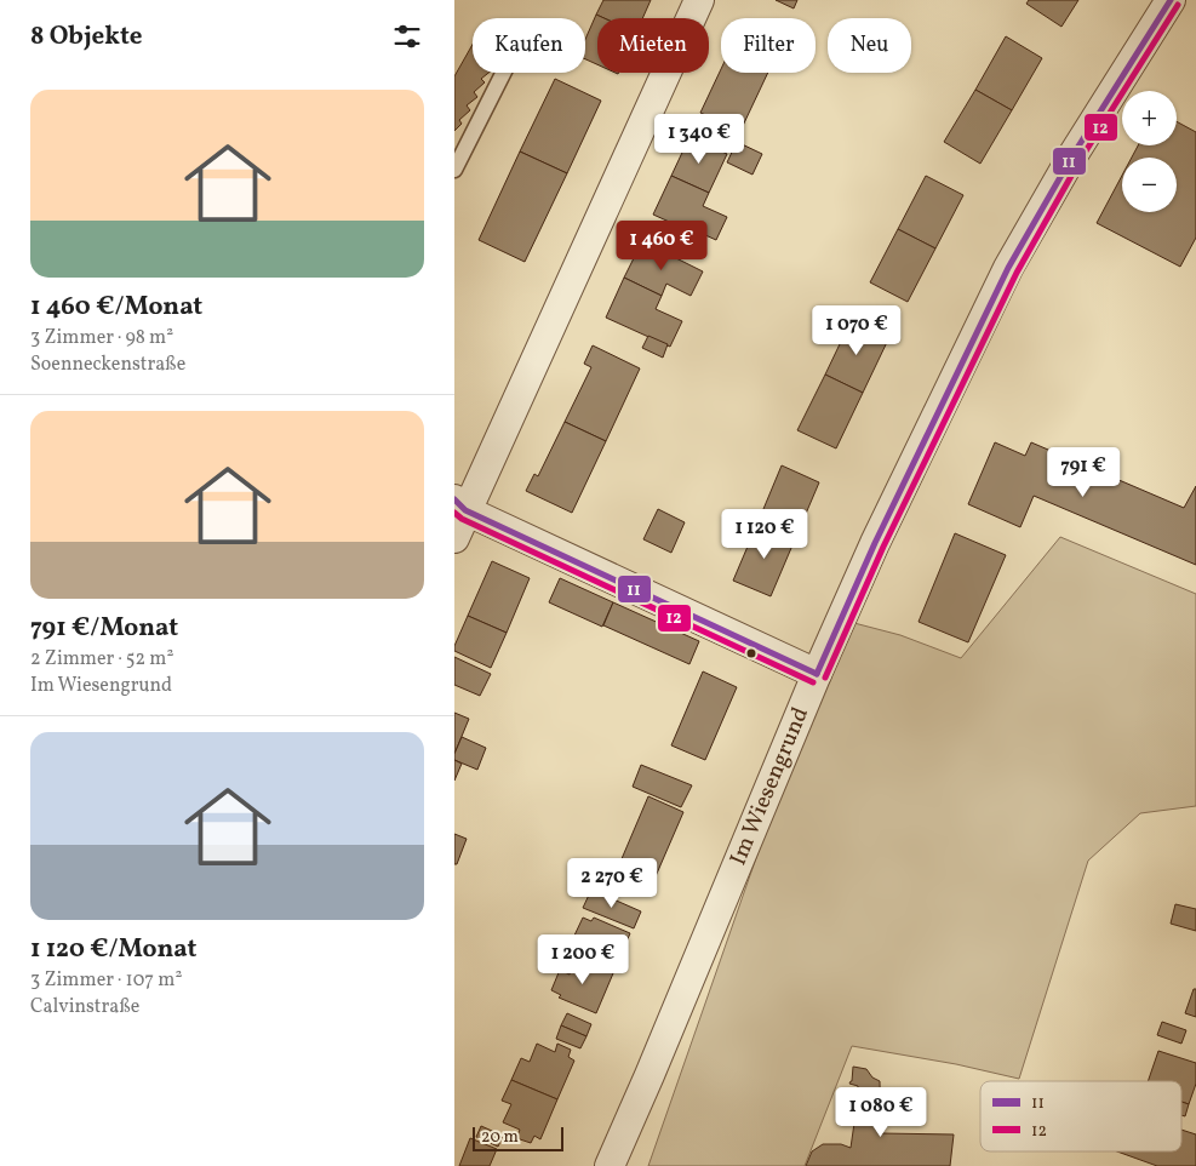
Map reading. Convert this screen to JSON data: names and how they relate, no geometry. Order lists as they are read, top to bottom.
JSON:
{
  "streets": {
    "street": ["Im Wiesengrund"]
  },
  "lines": ["transit line 11", "transit line 12"],
  "legend": ["11", "12"],
  "scale_bar": "20 m",
  "page": {
    "heading": "8 Objekte",
    "chip": [
      "Kaufen",
      "Mieten",
      "Filter",
      "Neu"
    ],
    "list": [
      {
        "name": "1 460 €/Monat",
        "note": "3 Zimmer · 98 m² · Soenneckenstraße"
      },
      {
        "name": "791 €/Monat",
        "note": "2 Zimmer · 52 m² · Im Wiesengrund"
      },
      {
        "name": "1 120 €/Monat",
        "note": "3 Zimmer · 107 m² · Calvinstraße"
      }
    ],
    "map_buttons": ["+", "−"],
    "price": [
      "1 340 €",
      "1 460 €",
      "1 070 €",
      "791 €",
      "1 120 €",
      "2 270 €",
      "1 200 €",
      "1 080 €"
    ],
    "scale": "20 m"
  }
}
